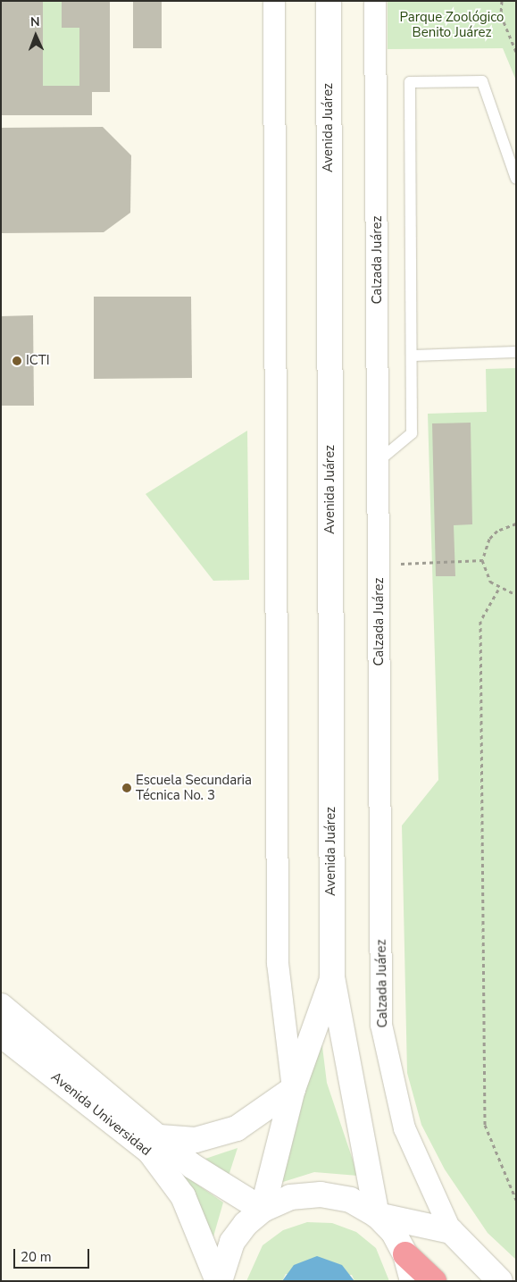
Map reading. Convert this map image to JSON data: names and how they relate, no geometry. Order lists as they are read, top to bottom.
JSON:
{
  "streets": {
    "street": ["Avenida Juárez", "Calzada Juárez", "Avenida Universidad"]
  },
  "crossings": [
    ["Avenida Juárez", "Avenida Universidad"]
  ],
  "parks": ["Parque Zoológico Benito Juárez"],
  "places": ["ICTI", "Escuela Secundaria Técnica No. 3"],
  "scale_bar": "20 m",
  "north": "top"
}
